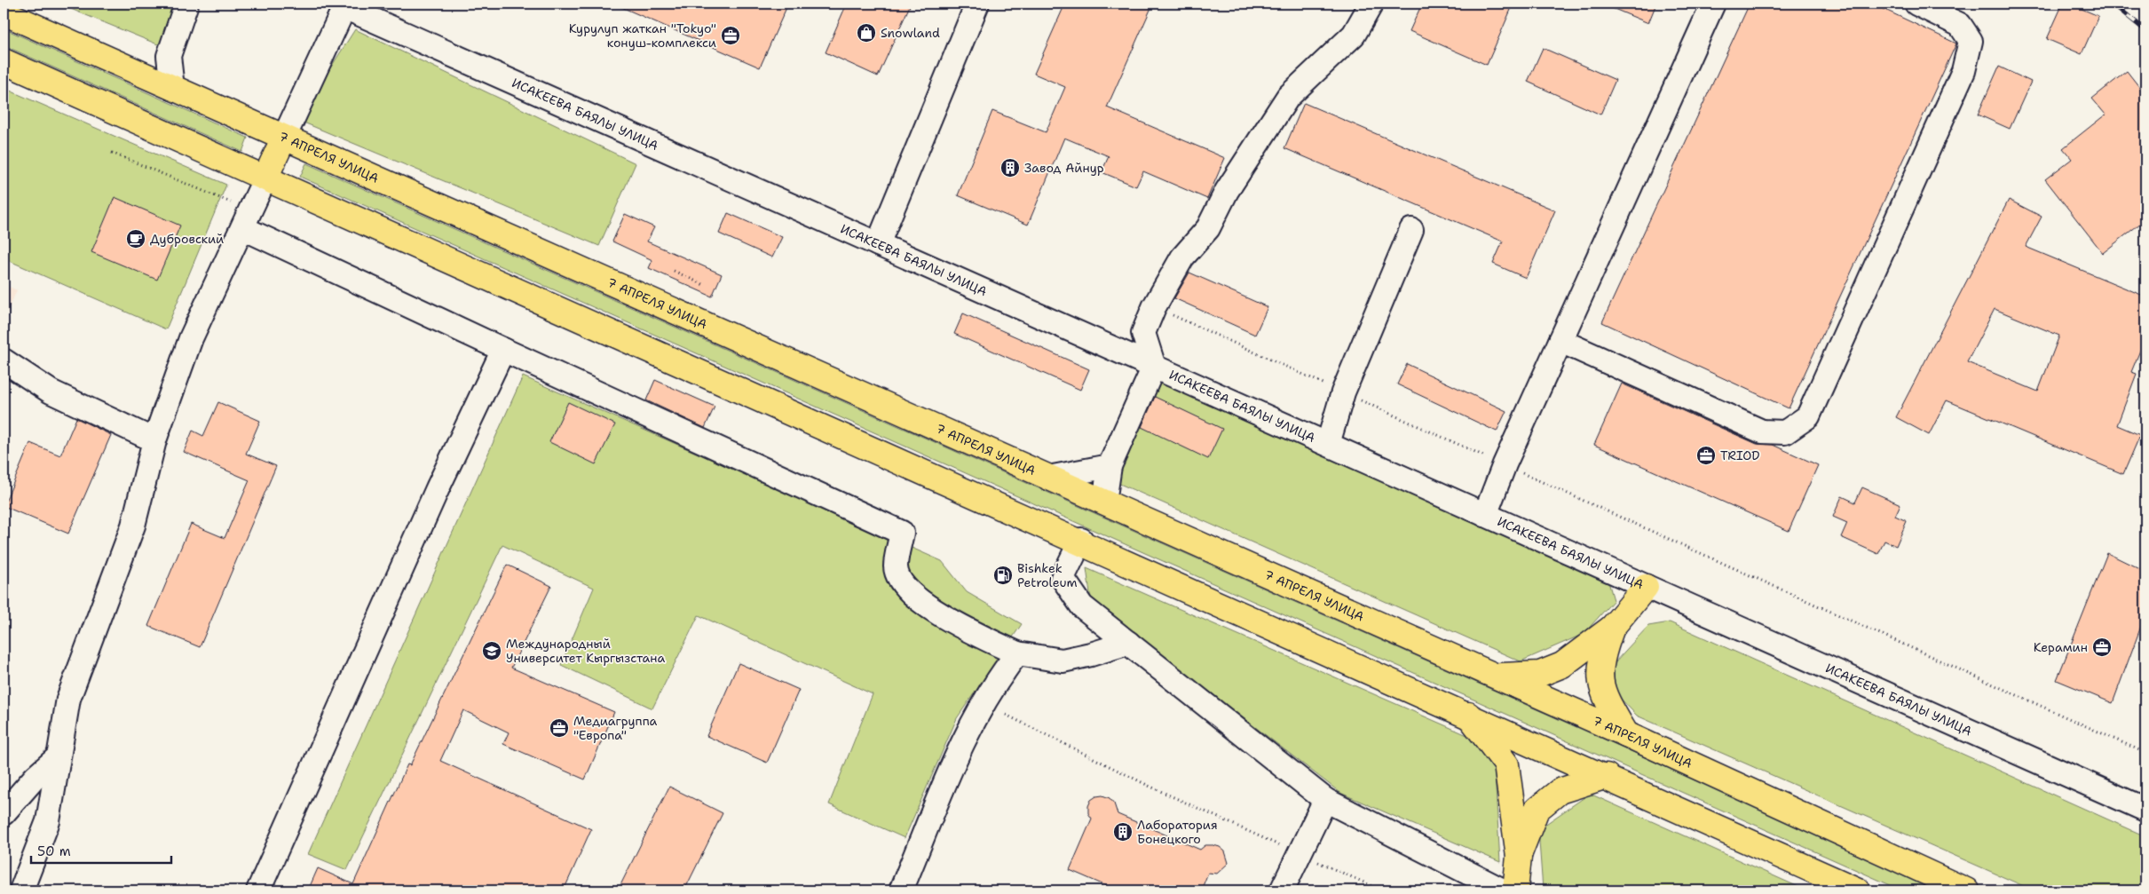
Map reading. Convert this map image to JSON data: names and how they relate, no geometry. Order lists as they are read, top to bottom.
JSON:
{
  "streets": {
    "main road": ["7 АПРЕЛЯ УЛИЦА"],
    "street": ["ИСАКЕЕВА БАЯЛЫ УЛИЦА"]
  },
  "places": {
    "shop": ["Snowland"],
    "office": [
      "Курулуп жаткан \"Tokyo\" конуш-комплекси",
      "TRIOD",
      "Керамин",
      "Медиагруппа \"Европа\""
    ],
    "building": ["Завод Айнур", "Лаборатория Бонецкого"],
    "cafe": ["Дубровский"],
    "fuel station": ["Bishkek Petroleum"],
    "school or university": ["Международный Университет Кыргызстана"]
  },
  "scale_bar": "50 m"
}
